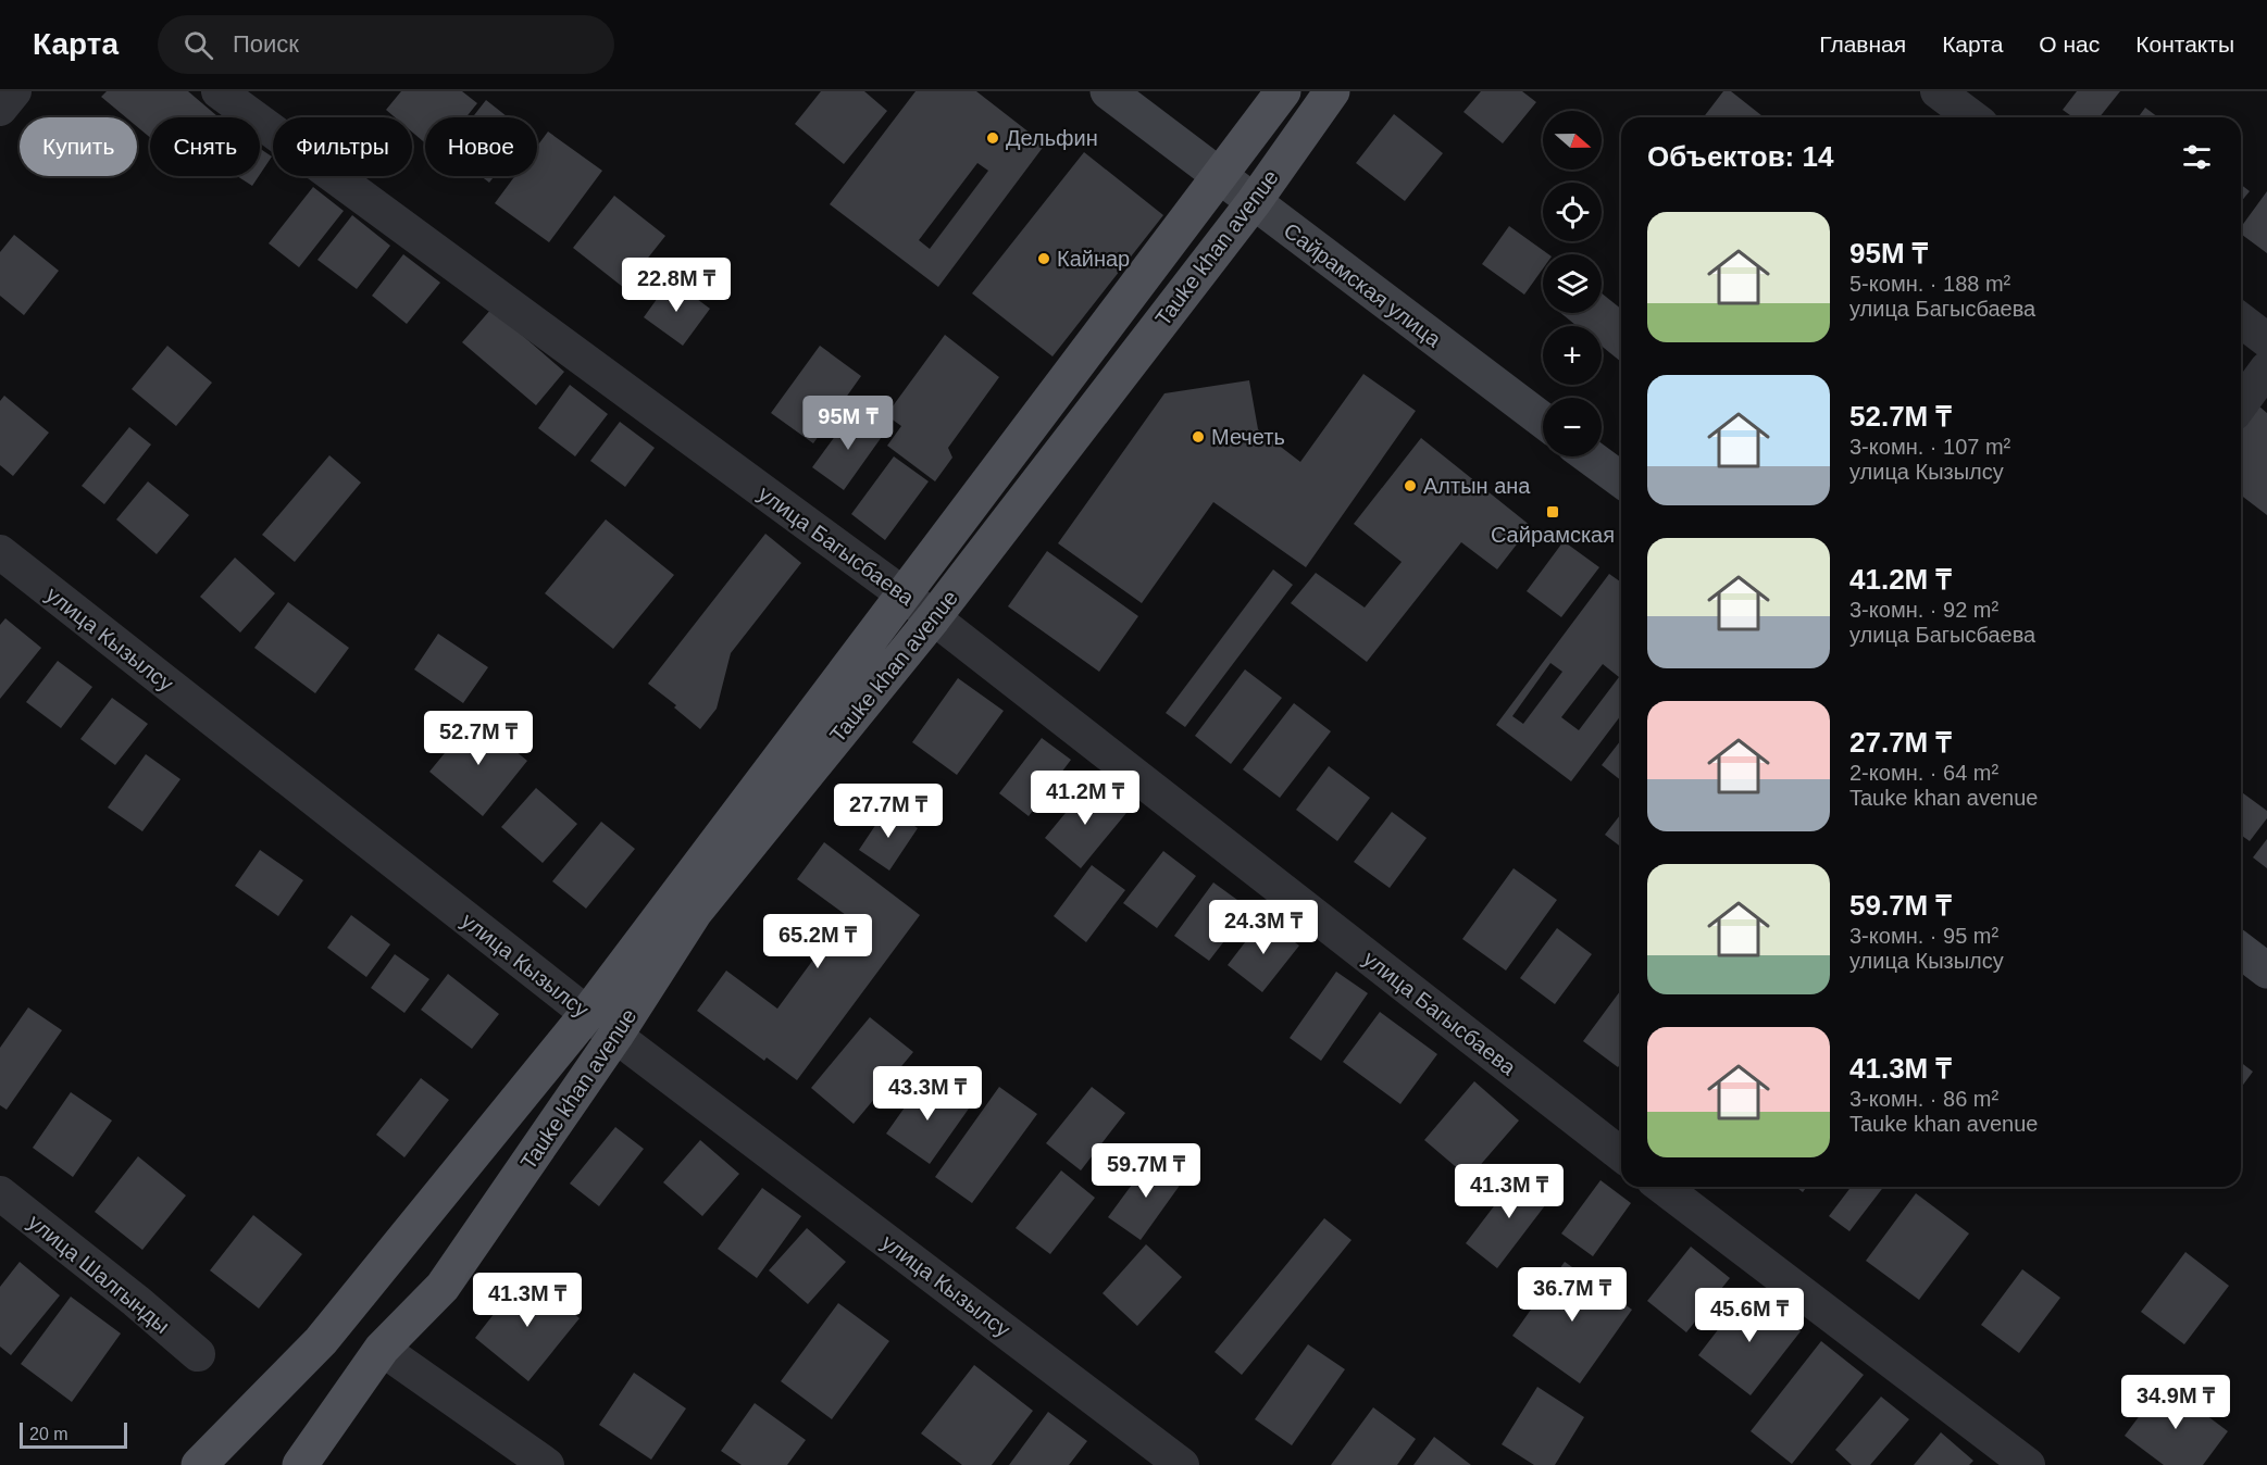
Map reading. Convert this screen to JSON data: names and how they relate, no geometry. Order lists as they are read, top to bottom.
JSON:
{
  "streets": {
    "main road": ["Tauke khan avenue", "Сайрамская улица"],
    "street": ["улица Багысбаева", "улица Кызылсу", "улица Шалгынды"]
  },
  "crossings": [
    ["Tauke khan avenue", "Сайрамская улица"],
    ["Tauke khan avenue", "улица Багысбаева"],
    ["Tauke khan avenue", "улица Кызылсу"]
  ],
  "places": {
    "other": [
      "Дельфин",
      "Кайнар",
      "Мечеть",
      "Алтын ана"
    ],
    "transit": ["Сайрамская"]
  },
  "scale_bar": "20 m",
  "north": "right",
  "page": {
    "header": "Карта",
    "search": "Поиск",
    "nav": [
      "Главная",
      "Карта",
      "О нас",
      "Контакты"
    ],
    "map_buttons": ["+", "−"],
    "chip": [
      "Купить",
      "Снять",
      "Фильтры",
      "Новое"
    ],
    "heading": "Объектов: 14",
    "list": [
      {
        "name": "95M ₸",
        "note": "5-комн. · 188 m² · улица Багысбаева"
      },
      {
        "name": "52.7M ₸",
        "note": "3-комн. · 107 m² · улица Кызылсу"
      },
      {
        "name": "41.2M ₸",
        "note": "3-комн. · 92 m² · улица Багысбаева"
      },
      {
        "name": "27.7M ₸",
        "note": "2-комн. · 64 m² · Tauke khan avenue"
      },
      {
        "name": "59.7M ₸",
        "note": "3-комн. · 95 m² · улица Кызылсу"
      },
      {
        "name": "41.3M ₸",
        "note": "3-комн. · 86 m² · Tauke khan avenue"
      }
    ],
    "price": [
      "22.8M ₸",
      "95M ₸",
      "52.7M ₸",
      "41.2M ₸",
      "27.7M ₸",
      "24.3M ₸",
      "65.2M ₸",
      "43.3M ₸",
      "59.7M ₸",
      "41.3M ₸",
      "36.7M ₸",
      "41.3M ₸",
      "45.6M ₸",
      "34.9M ₸"
    ],
    "scale": "20 m"
  }
}
